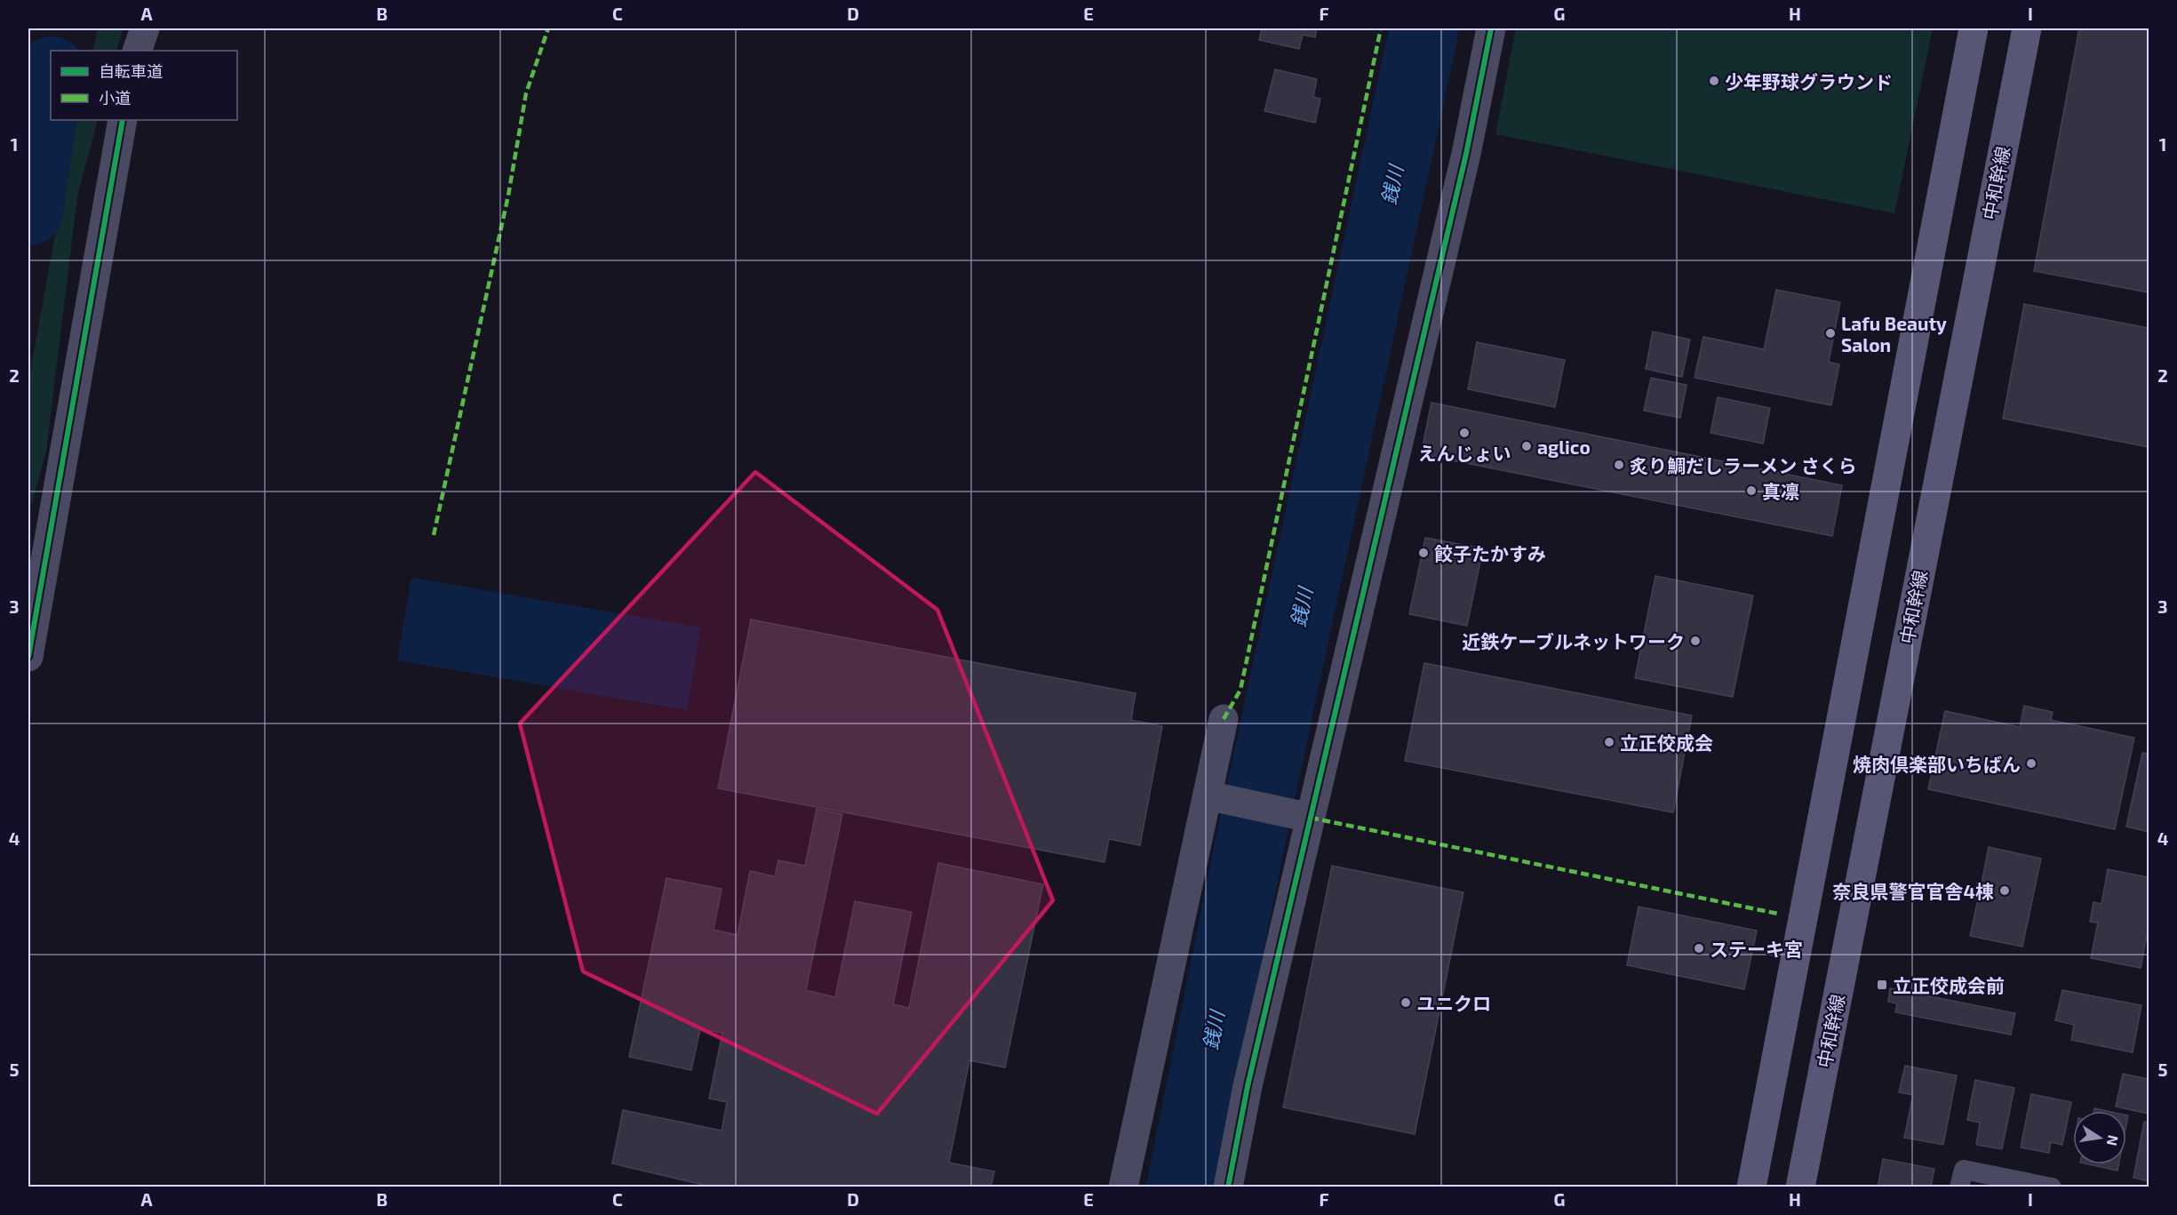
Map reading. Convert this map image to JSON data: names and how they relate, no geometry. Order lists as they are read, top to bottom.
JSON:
{
  "streets": {
    "main road": ["中和幹線"]
  },
  "water": ["銭川"],
  "places": {
    "other": [
      "少年野球グラウンド",
      "Lafu Beauty Salon",
      "えんじょい",
      "aglico",
      "炙り鯛だしラーメン さくら",
      "真凛",
      "餃子たかすみ",
      "近鉄ケーブルネットワーク",
      "立正佼成会",
      "焼肉倶楽部いちばん",
      "奈良県警官官舎4棟",
      "ステーキ宮",
      "ユニクロ"
    ],
    "transit": ["立正佼成会前"]
  },
  "legend": ["自転車道", "小道"],
  "north": "right",
  "grid": {
    "columns": [
      "A",
      "B",
      "C",
      "D",
      "E",
      "F",
      "G",
      "H",
      "I"
    ],
    "rows": [
      "1",
      "2",
      "3",
      "4",
      "5"
    ]
  }
}
